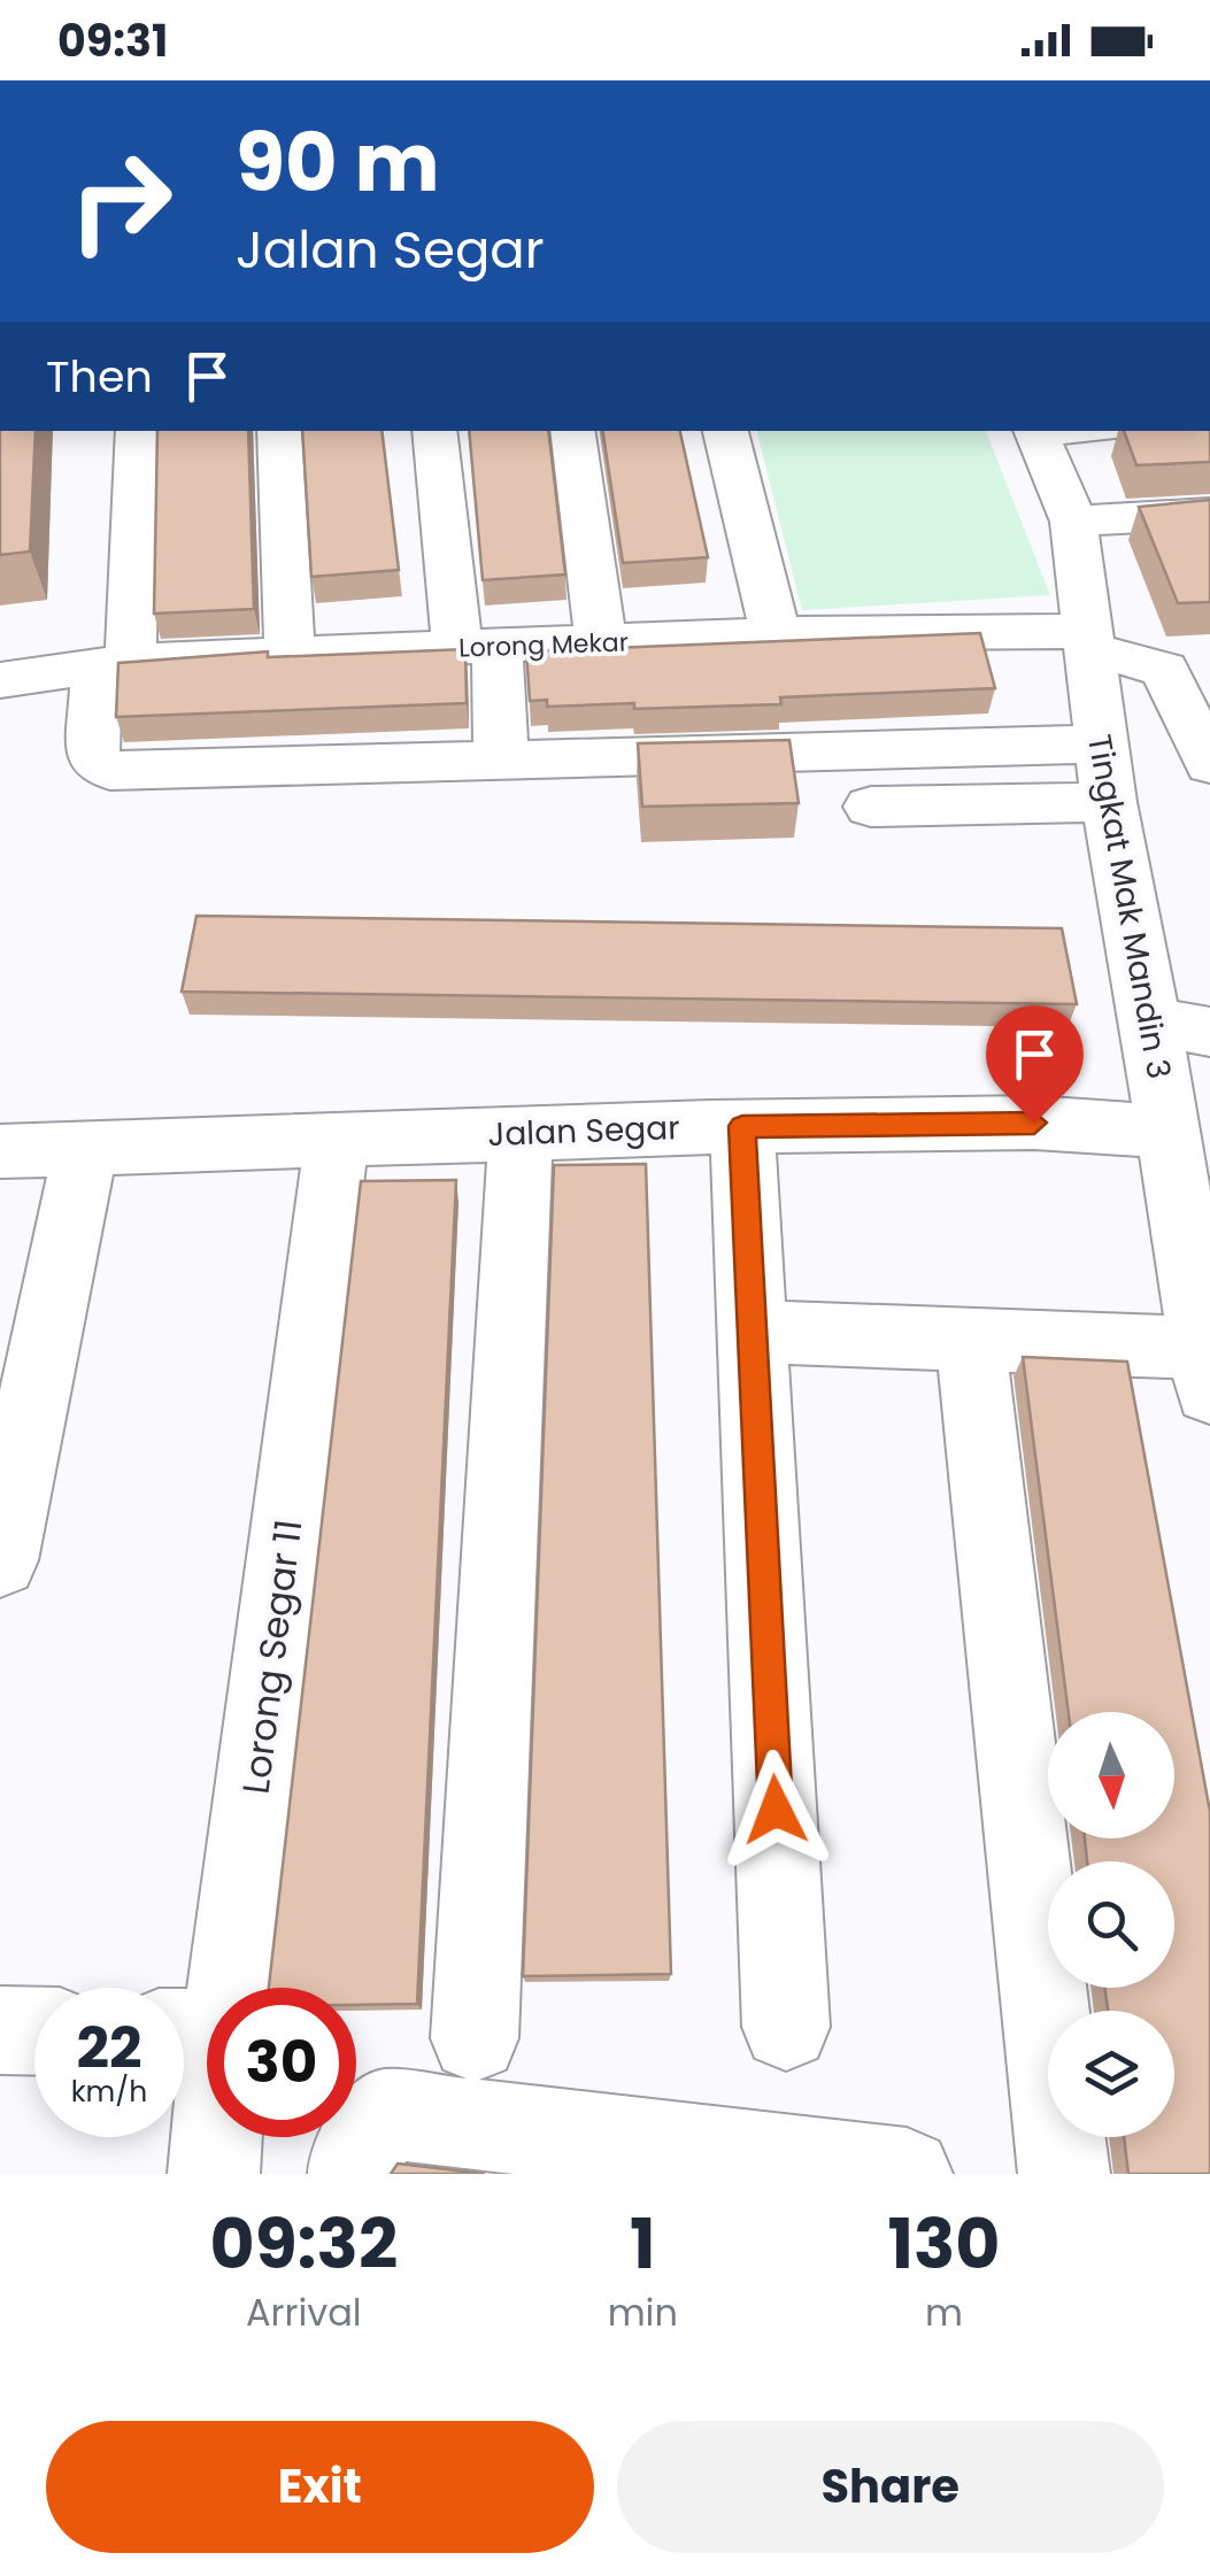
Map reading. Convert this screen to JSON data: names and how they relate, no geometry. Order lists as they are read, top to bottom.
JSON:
{
  "streets": {
    "street": [
      "Lorong Mekar",
      "Tingkat Mak Mandin 3",
      "Jalan Segar",
      "Lorong Segar 11"
    ]
  },
  "crossings": [
    ["Lorong Mekar", "Tingkat Mak Mandin 3"],
    ["Tingkat Mak Mandin 3", "Jalan Segar"],
    ["Jalan Segar", "Lorong Segar 11"]
  ],
  "north": "bottom",
  "page": {
    "status": "09:31",
    "turn": ["90 m", "Jalan Segar"],
    "then": "Then",
    "speed": "22 km/h",
    "limit": "30",
    "eta": [
      "09:32",
      "Arrival",
      "1",
      "min",
      "130",
      "m"
    ],
    "buttons": ["Exit", "Share"]
  }
}
